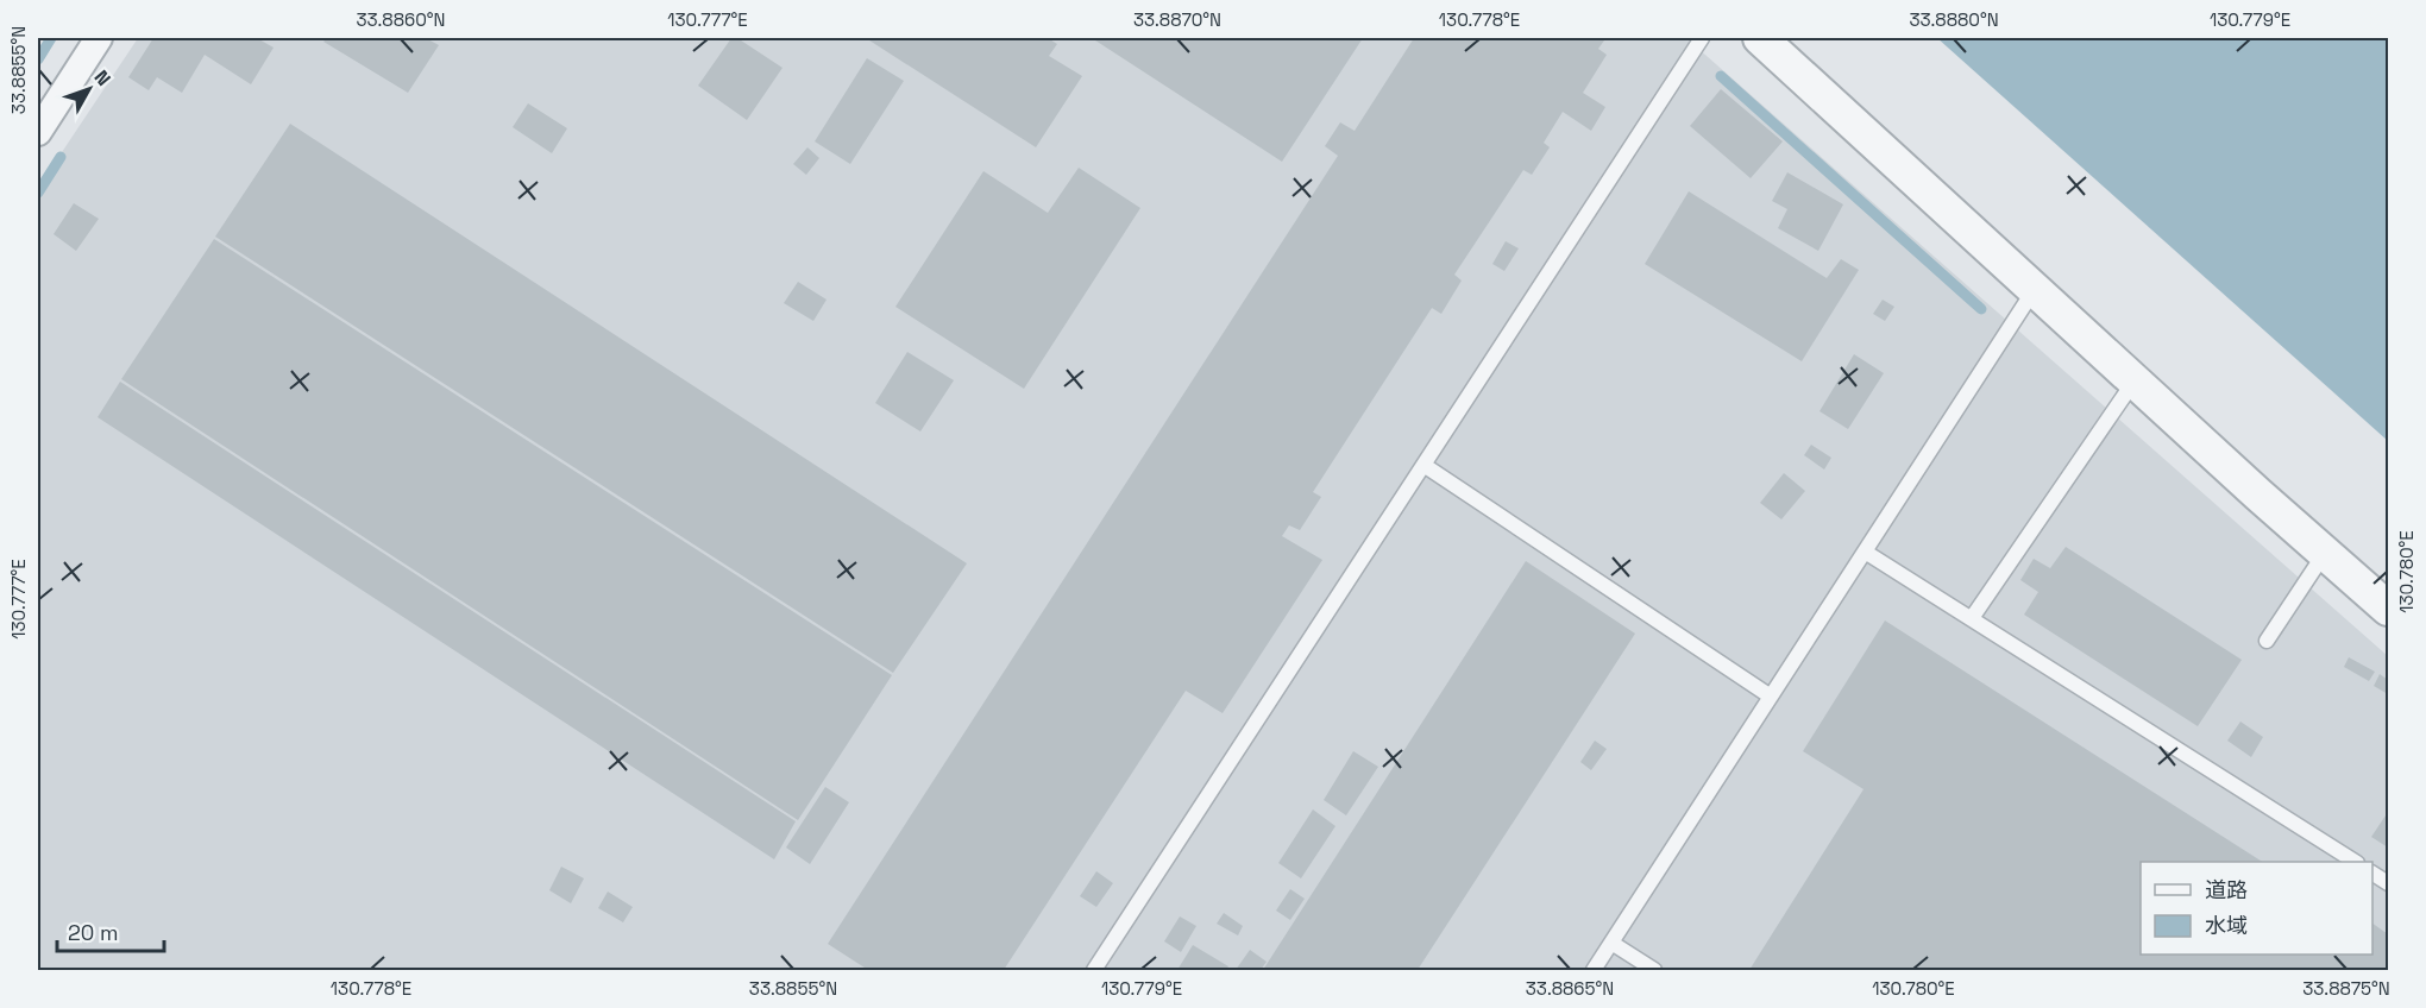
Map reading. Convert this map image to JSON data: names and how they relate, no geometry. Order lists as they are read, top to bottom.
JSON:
{
  "legend": ["道路", "水域"],
  "scale_bar": "20 m",
  "north": "top right",
  "coordinates": [
    "33.8860°N",
    "130.777°E",
    "33.8870°N",
    "130.778°E",
    "33.8880°N",
    "130.779°E",
    "33.8855°N",
    "130.780°E",
    "33.8865°N",
    "33.8875°N"
  ]
}
